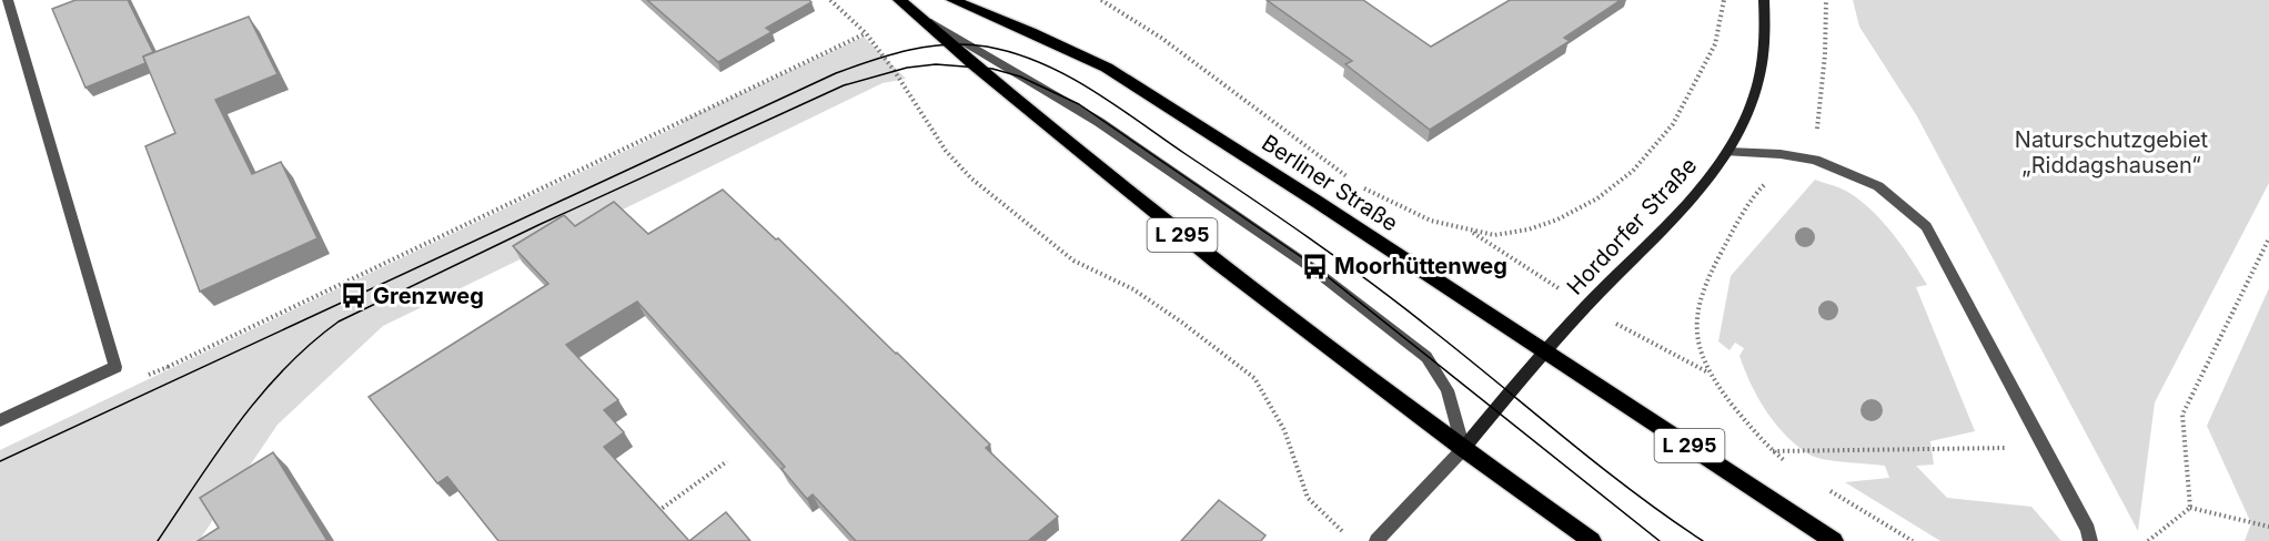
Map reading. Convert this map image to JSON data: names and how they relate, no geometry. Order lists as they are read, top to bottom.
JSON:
{
  "streets": {
    "main road": ["Berliner Straße", "Hordorfer Straße", "L 295"]
  },
  "crossings": [
    ["Berliner Straße", "Hordorfer Straße"],
    ["Hordorfer Straße", "L 295"]
  ],
  "parks": ["Naturschutzgebiet „Riddagshausen“"],
  "places": {
    "bus stop": ["Moorhüttenweg", "Grenzweg"]
  }
}
